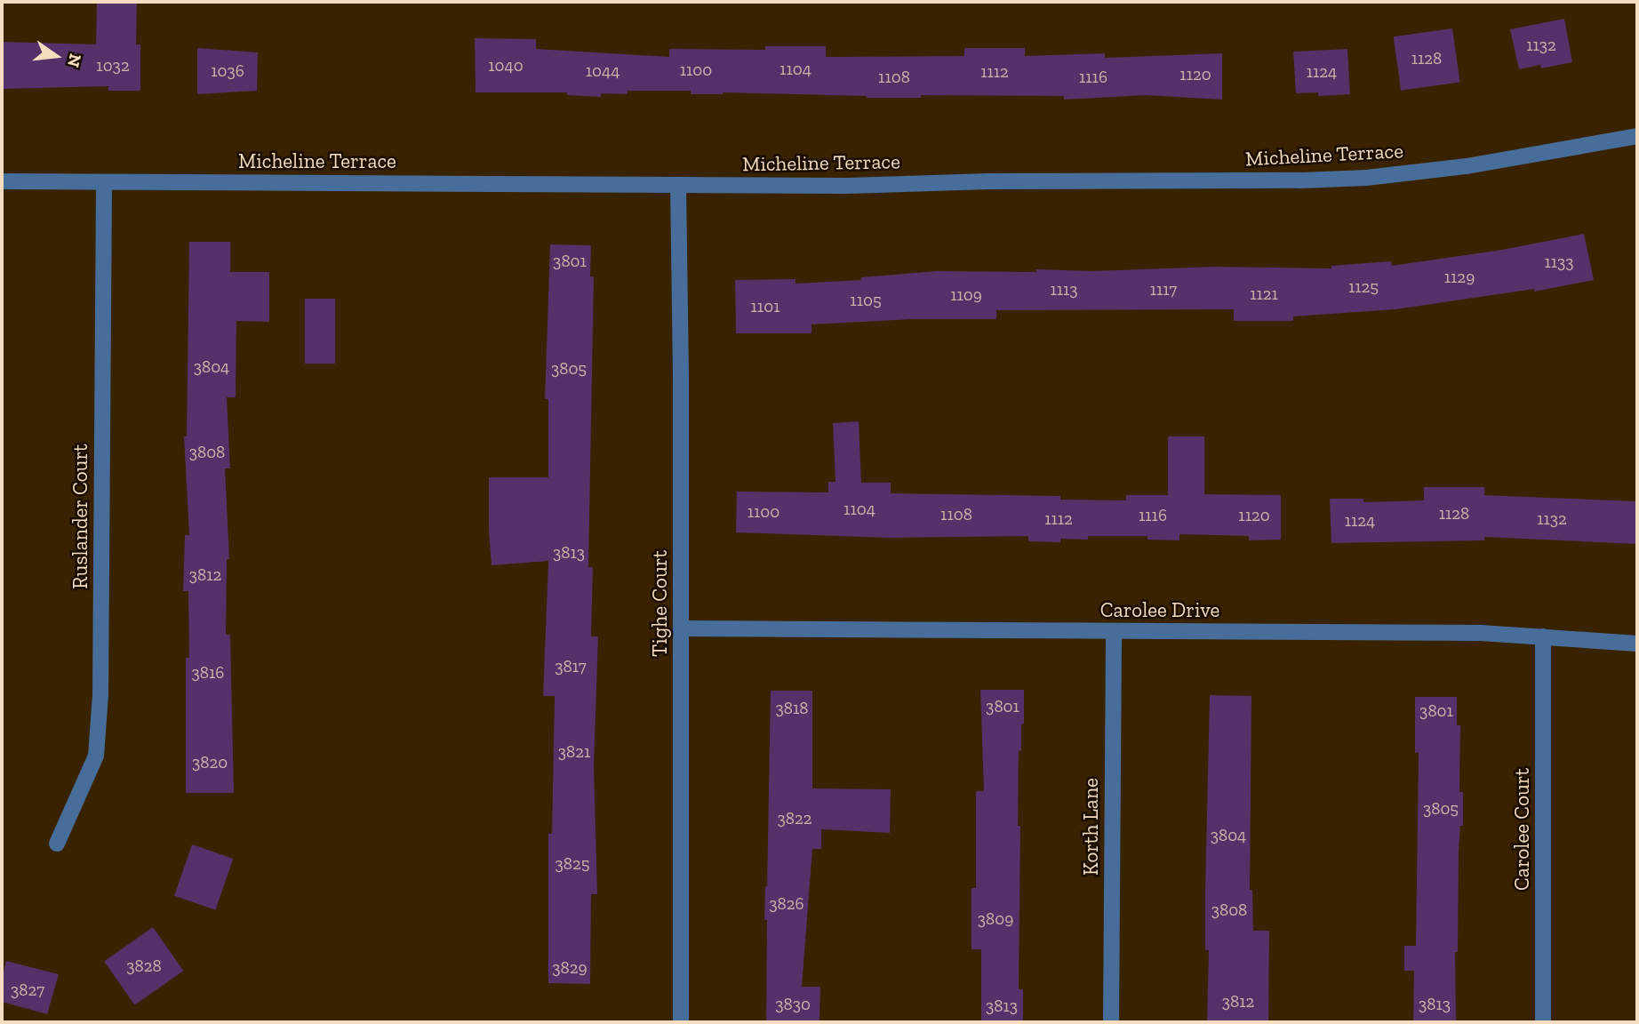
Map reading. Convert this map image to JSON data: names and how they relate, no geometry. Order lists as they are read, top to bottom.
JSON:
{
  "streets": {
    "street": [
      "Micheline Terrace",
      "Ruslander Court",
      "Tighe Court",
      "Carolee Drive",
      "Korth Lane",
      "Carolee Court"
    ]
  },
  "crossings": [
    ["Micheline Terrace", "Ruslander Court"],
    ["Micheline Terrace", "Tighe Court"],
    ["Tighe Court", "Carolee Drive"],
    ["Carolee Drive", "Korth Lane"],
    ["Carolee Drive", "Carolee Court"]
  ],
  "house_numbers": [
    "1132",
    "1128",
    "1032",
    "1040",
    "1104",
    "1100",
    "1036",
    "1044",
    "1112",
    "1124",
    "1120",
    "1108",
    "1116",
    "3801",
    "1133",
    "1129",
    "1125",
    "1113",
    "1117",
    "1121",
    "1109",
    "1105",
    "1101",
    "3804",
    "3805",
    "3808",
    "1104",
    "1100",
    "1128",
    "1108",
    "1116",
    "1120",
    "1112",
    "1132",
    "1124",
    "3813",
    "3812",
    "3817",
    "3816",
    "3801",
    "3818",
    "3801",
    "3821",
    "3820",
    "3805",
    "3822",
    "3804",
    "3825",
    "3826",
    "3808",
    "3809",
    "3828",
    "3829",
    "3827",
    "3812",
    "3830",
    "3813",
    "3813"
  ],
  "north": "right"
}
